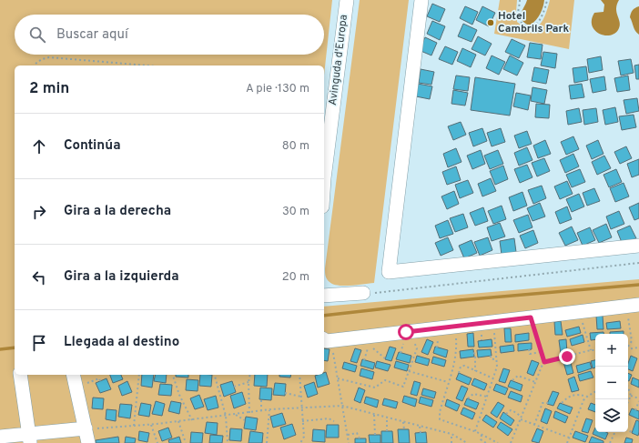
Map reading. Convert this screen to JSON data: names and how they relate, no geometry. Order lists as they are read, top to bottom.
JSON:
{
  "streets": {
    "street": ["Avinguda d'Europa"]
  },
  "places": ["Hotel Cambrils Park"],
  "page": {
    "search": "Buscar aquí",
    "heading": ["2 min", "A pie · 130 m"],
    "list": [
      ["Continúa", "80 m"],
      ["Gira a la derecha", "30 m"],
      ["Gira a la izquierda", "20 m"],
      "Llegada al destino"
    ],
    "map_buttons": ["+", "−"]
  }
}
